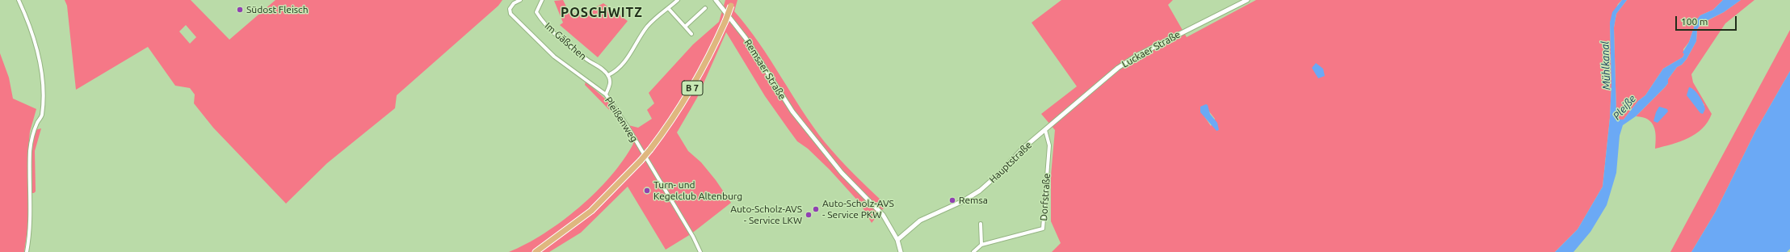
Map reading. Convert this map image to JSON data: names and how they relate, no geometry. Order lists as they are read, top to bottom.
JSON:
{
  "streets": {
    "highway": ["B 7"],
    "street": [
      "Im Gäßchen",
      "Luckaer Straße",
      "Remsaer Straße",
      "Pleißenweg",
      "Hauptstraße",
      "Dorfstraße"
    ]
  },
  "crossings": [
    ["Luckaer Straße", "Hauptstraße"],
    ["Remsaer Straße", "Hauptstraße"],
    ["Hauptstraße", "Dorfstraße"]
  ],
  "districts": ["POSCHWITZ"],
  "water": ["Mühlkanal", "Pleiße"],
  "places": [
    "Südost Fleisch",
    "Turn- und Kegelclub Altenburg",
    "Remsa",
    "Auto-Scholz-AVS - Service PKW",
    "Auto-Scholz-AVS - Service LKW"
  ],
  "scale_bar": "100 m"
}
